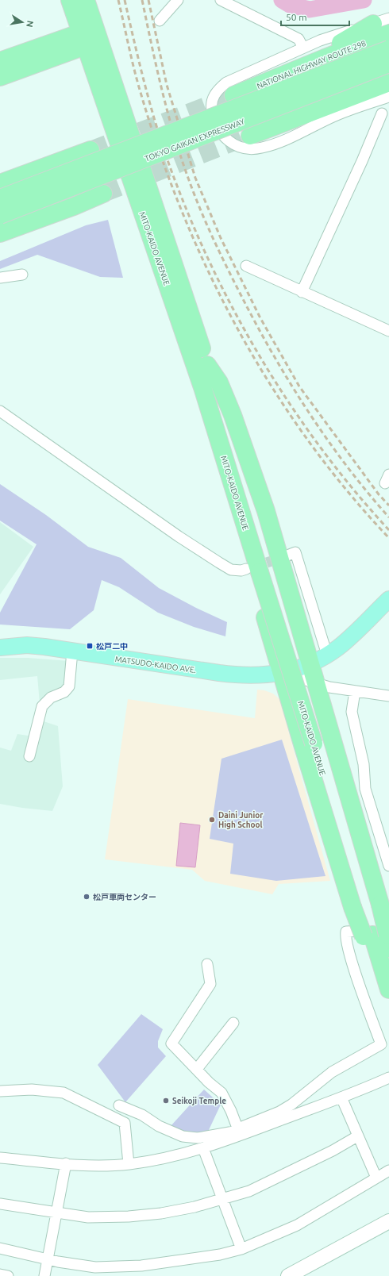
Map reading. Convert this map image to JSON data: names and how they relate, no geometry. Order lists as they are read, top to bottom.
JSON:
{
  "streets": {
    "highway": ["NATIONAL HIGHWAY ROUTE 298", "TOKYO GAIKAN EXPRESSWAY", "MITO-KAIDO AVENUE"],
    "main road": ["MATSUDO-KAIDO AVE."]
  },
  "places": {
    "transit": ["松戸二中"],
    "other": ["Daini Junior High School", "松戸車両センター", "Seikoji Temple"]
  },
  "scale_bar": "50 m",
  "north": "right"
}
